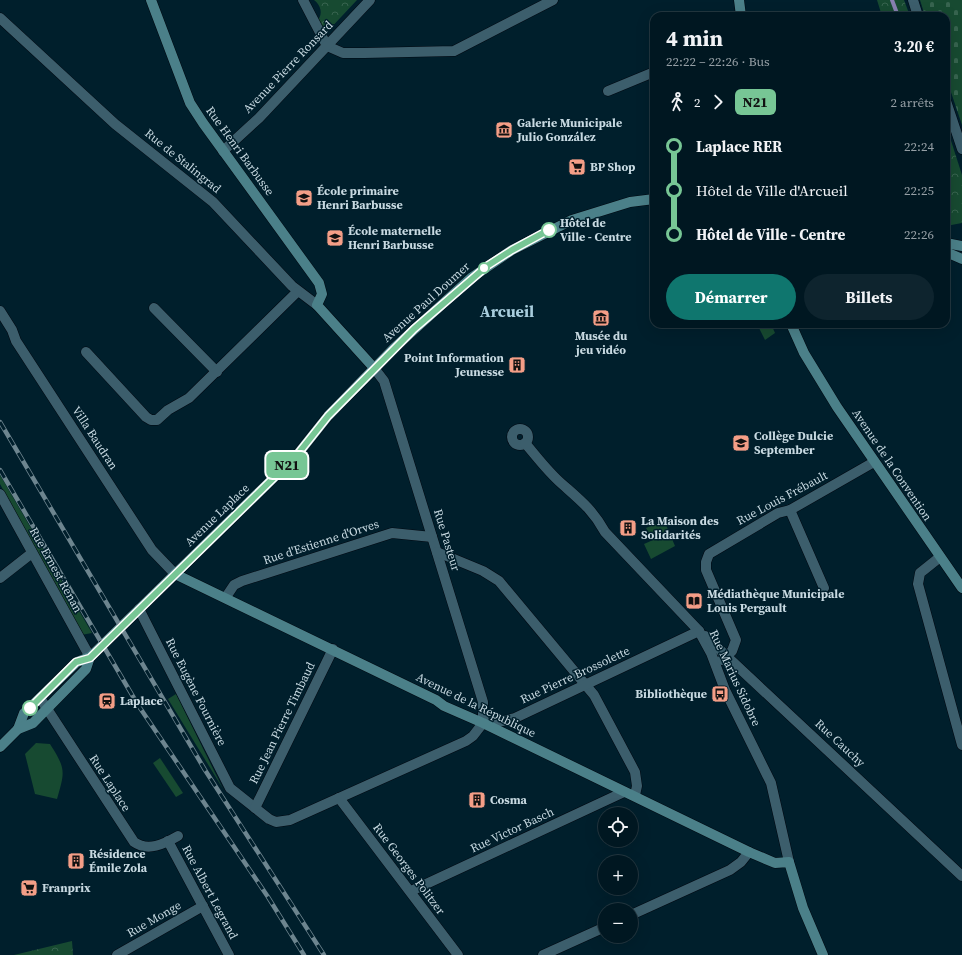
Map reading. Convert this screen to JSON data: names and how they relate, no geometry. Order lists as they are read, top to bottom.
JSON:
{
  "streets": {
    "main road": [
      "Rue Henri Barbusse",
      "Rue de Stalingrad",
      "Avenue Paul Doumer",
      "Avenue de la Convention",
      "Avenue Laplace",
      "Rue Marius Sidobre",
      "Avenue de la République"
    ],
    "street": [
      "Avenue Pierre Ronsard",
      "Villa Baudran",
      "Rue Louis Frébault",
      "Rue Pasteur",
      "Rue d'Estienne d'Orves",
      "Rue Ernest Renan",
      "Rue Pierre Brossolette",
      "Rue Eugène Fournière",
      "Rue Jean Pierre Timbaud",
      "Rue Cauchy",
      "Rue Laplace",
      "Rue Victor Basch",
      "Rue Georges Politzer",
      "Rue Albert Legrand",
      "Rue Monge"
    ]
  },
  "crossings": [
    ["Avenue Pierre Ronsard", "Rue Henri Barbusse"],
    ["Rue Henri Barbusse", "Rue de Stalingrad"],
    ["Rue de Stalingrad", "Avenue Paul Doumer"],
    ["Rue de Stalingrad", "Avenue Laplace"],
    ["Rue de Stalingrad", "Rue Pasteur"],
    ["Avenue Paul Doumer", "Avenue Laplace"],
    ["Avenue Paul Doumer", "Rue Pasteur"],
    ["Villa Baudran", "Avenue Laplace"],
    ["Villa Baudran", "Avenue de la République"],
    ["Avenue de la Convention", "Rue Louis Frébault"],
    ["Rue Louis Frébault", "Rue Marius Sidobre"],
    ["Rue Louis Frébault", "Rue Cauchy"],
    ["Avenue Laplace", "Rue Pasteur"],
    ["Avenue Laplace", "Rue Ernest Renan"],
    ["Avenue Laplace", "Rue Eugène Fournière"],
    ["Avenue Laplace", "Avenue de la République"],
    ["Avenue Laplace", "Rue Laplace"],
    ["Rue Pasteur", "Rue d'Estienne d'Orves"],
    ["Rue Pasteur", "Rue Pierre Brossolette"],
    ["Rue Pasteur", "Avenue de la République"],
    ["Rue d'Estienne d'Orves", "Avenue de la République"],
    ["Rue Pierre Brossolette", "Rue Marius Sidobre"],
    ["Rue Pierre Brossolette", "Avenue de la République"],
    ["Rue Pierre Brossolette", "Rue Cauchy"],
    ["Rue Marius Sidobre", "Avenue de la République"],
    ["Rue Marius Sidobre", "Rue Cauchy"],
    ["Rue Eugène Fournière", "Rue Jean Pierre Timbaud"],
    ["Avenue de la République", "Rue Jean Pierre Timbaud"],
    ["Avenue de la République", "Rue Victor Basch"],
    ["Rue Laplace", "Rue Albert Legrand"],
    ["Rue Victor Basch", "Rue Georges Politzer"],
    ["Rue Albert Legrand", "Rue Monge"]
  ],
  "districts": ["Arcueil"],
  "places": {
    "museum": ["Galerie Municipale Julio González", "Musée du jeu vidéo"],
    "supermarket": ["BP Shop", "Franprix"],
    "school or university": ["École primaire Henri Barbusse", "École maternelle Henri Barbusse", "Collège Dulcie September"],
    "other": ["Hôtel de Ville - Centre"],
    "building": [
      "Point Information Jeunesse",
      "La Maison des Solidarités",
      "Cosma",
      "Résidence Émile Zola"
    ],
    "library": ["Médiathèque Municipale Louis Pergault"],
    "bus stop": ["Bibliothèque"],
    "station": ["Laplace"]
  },
  "lines": ["bus line N21"],
  "page": {
    "on_map": "N21",
    "heading": ["4 min", "22:22 – 22:26 · Bus", "3.20 €"],
    "legs": ["2", "N21", "2 arrêts"],
    "list": [
      {
        "name": "Laplace RER",
        "value": "22:24"
      },
      {
        "name": "Hôtel de Ville d'Arcueil",
        "value": "22:25"
      },
      {
        "name": "Hôtel de Ville - Centre",
        "value": "22:26"
      }
    ],
    "buttons": ["Démarrer", "Billets"],
    "map_buttons": ["+", "−"]
  }
}
